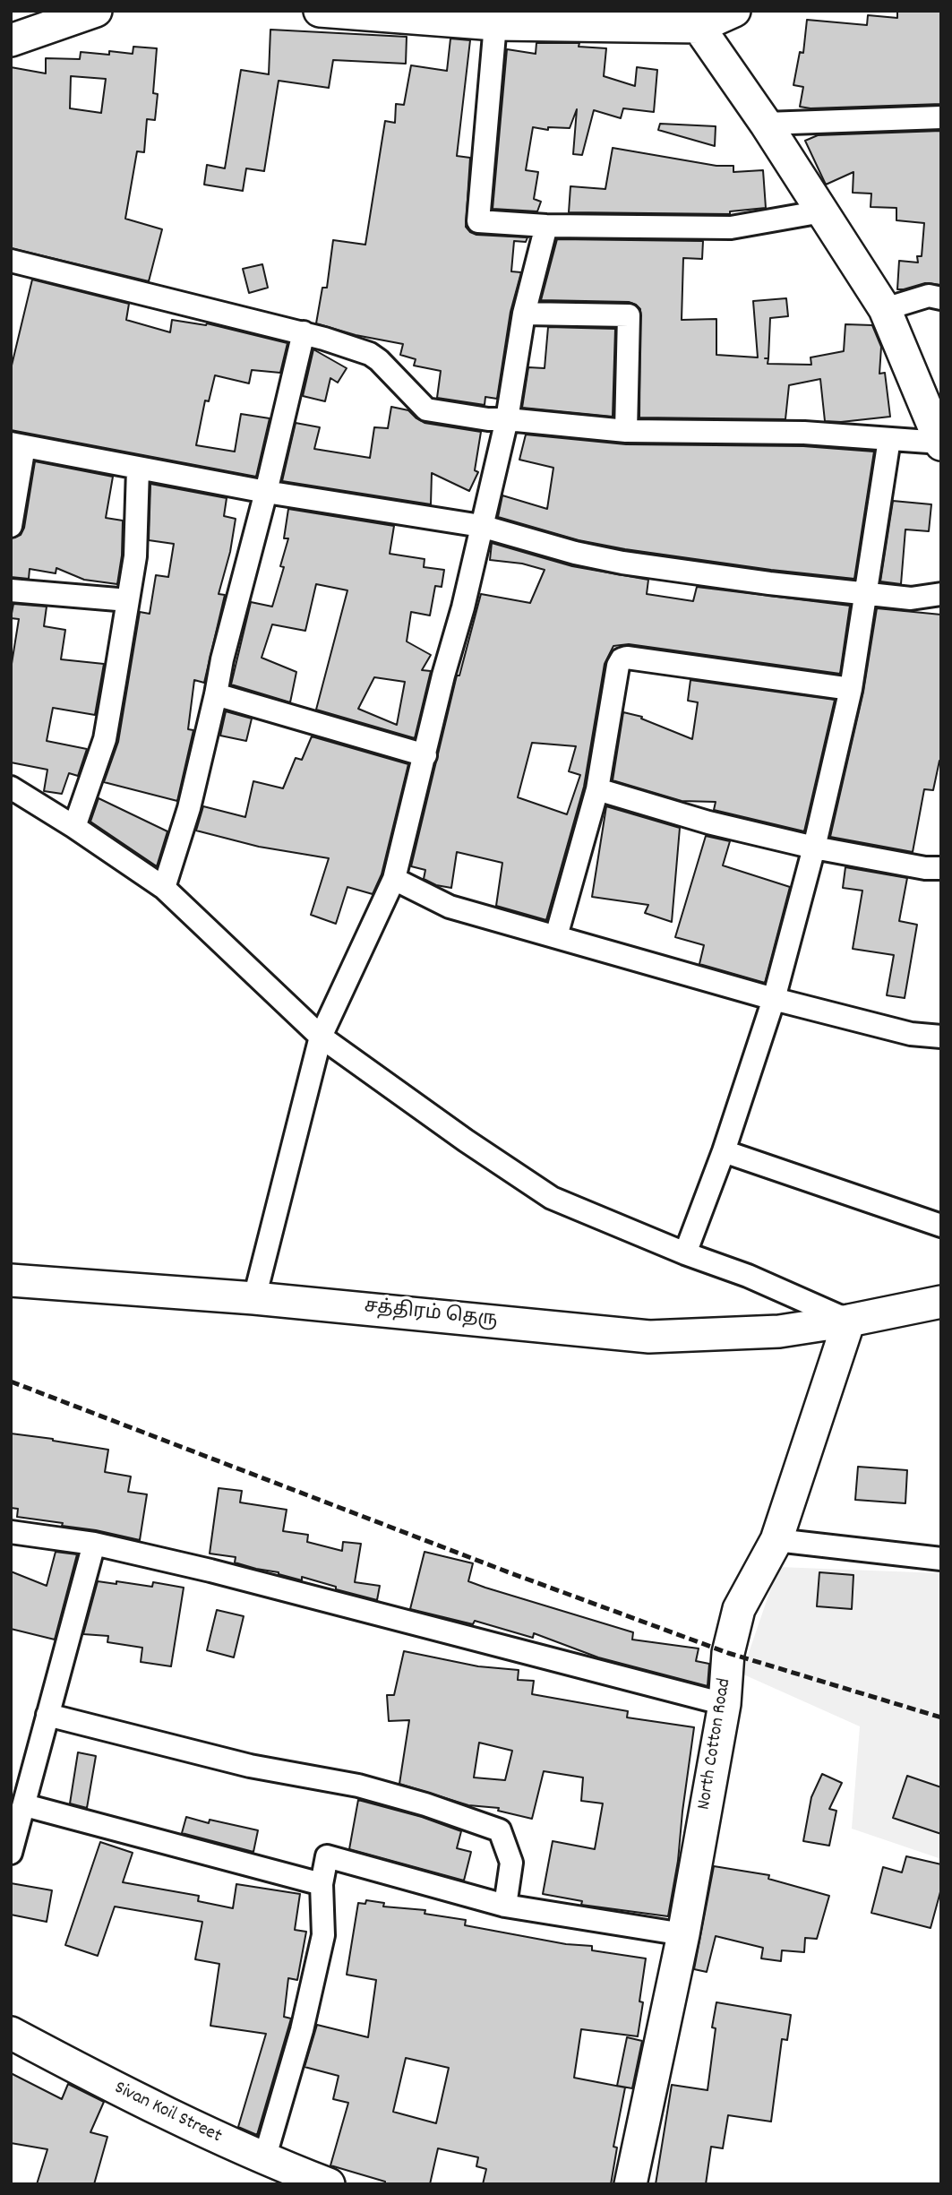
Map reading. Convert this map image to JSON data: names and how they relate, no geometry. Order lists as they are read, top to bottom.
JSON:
{
  "streets": {
    "street": ["சத்திரம் தெரு", "North Cotton Road", "Sivan Koil Street"]
  },
  "crossings": [
    ["சத்திரம் தெரு", "North Cotton Road"]
  ]
}
